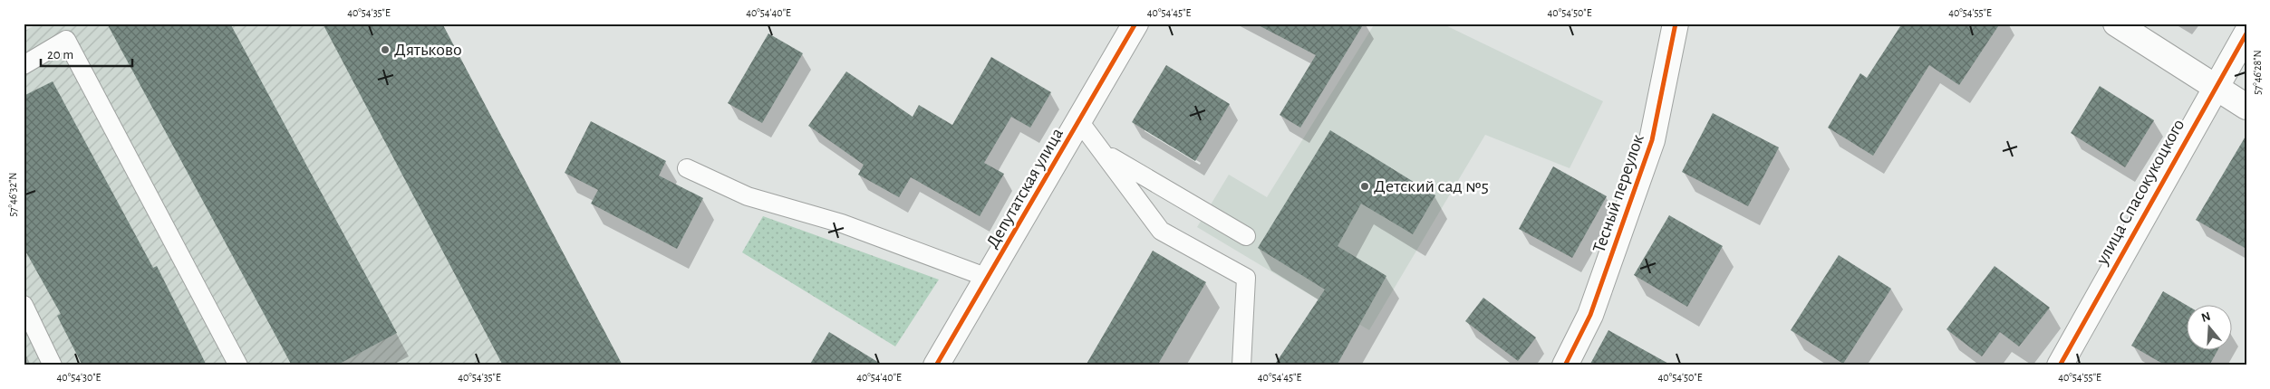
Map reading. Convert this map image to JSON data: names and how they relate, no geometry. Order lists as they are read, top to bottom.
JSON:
{
  "streets": {
    "street": ["Депутатская улица", "улица Спасокукоцкого", "Тесный переулок"]
  },
  "places": ["Дятьково", "Детский сад №5"],
  "scale_bar": "20 m",
  "north": "top",
  "coordinates": [
    "40°54'35\"E",
    "40°54'40\"E",
    "40°54'45\"E",
    "40°54'50\"E",
    "40°54'55\"E",
    "57°46'28\"N",
    "57°46'32\"N",
    "40°54'30\"E"
  ]
}
